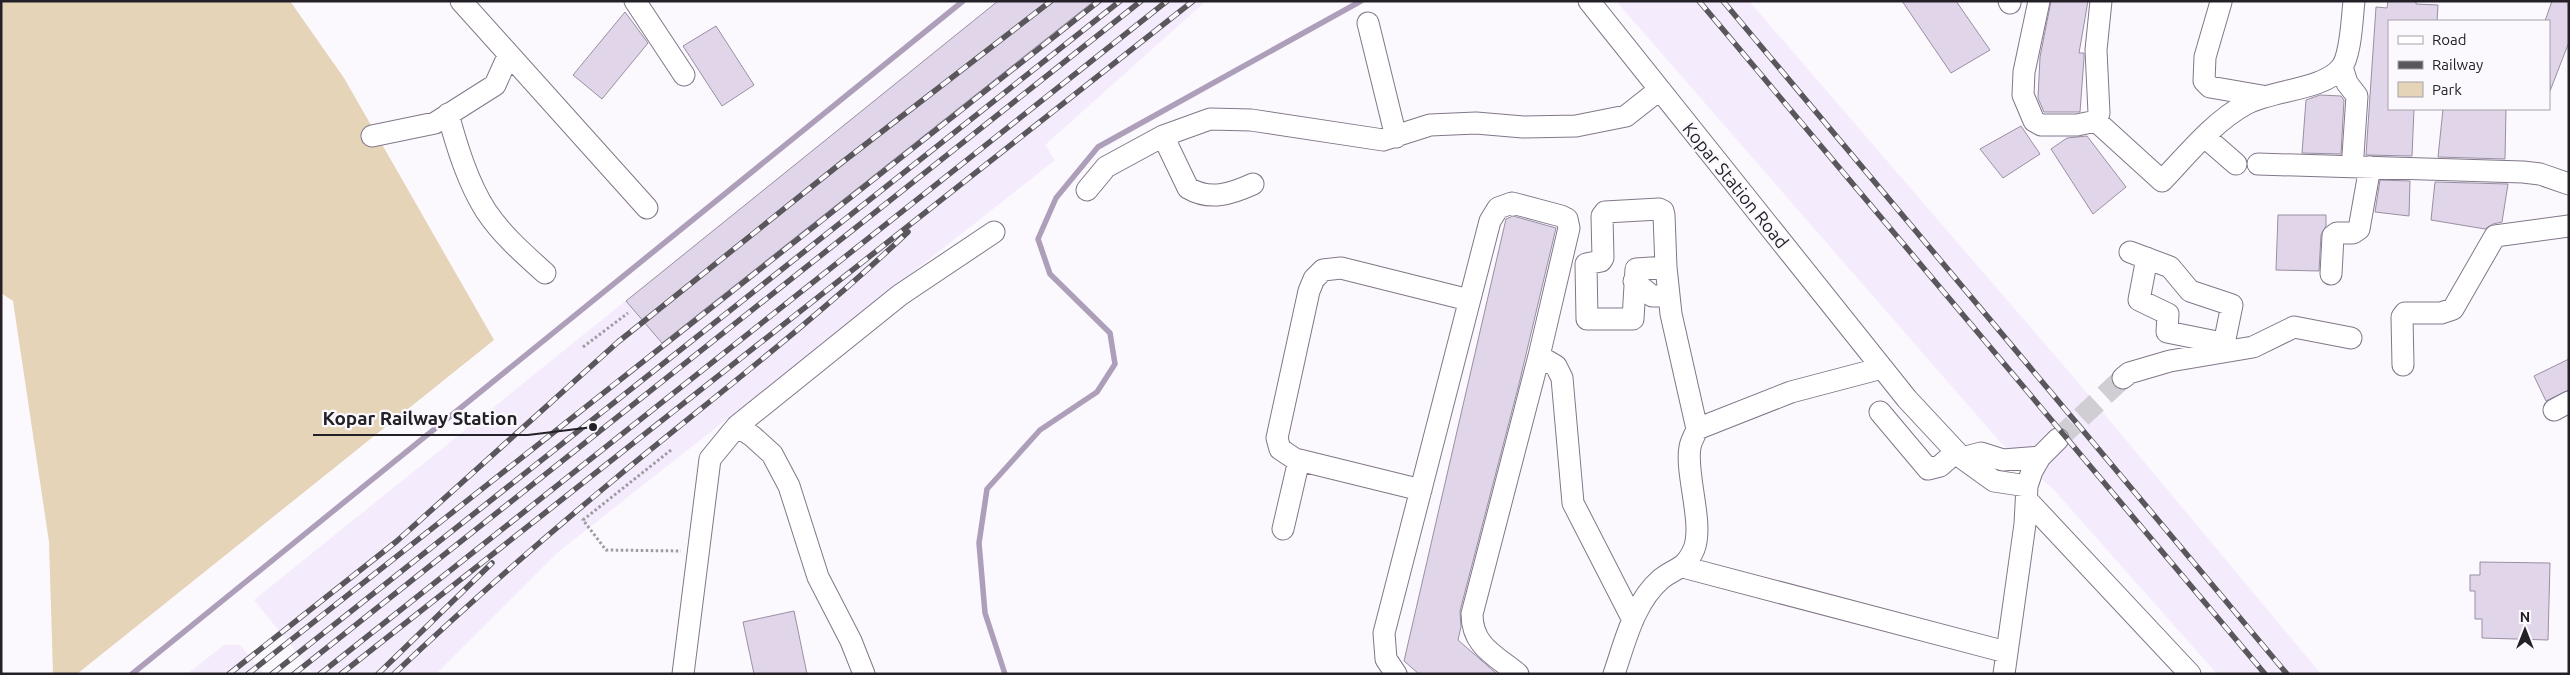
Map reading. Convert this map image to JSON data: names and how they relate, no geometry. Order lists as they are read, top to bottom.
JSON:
{
  "streets": {
    "street": ["Kopar Station Road"]
  },
  "places": ["Kopar Railway Station"],
  "legend": ["Road", "Railway", "Park"],
  "north": "top"
}
